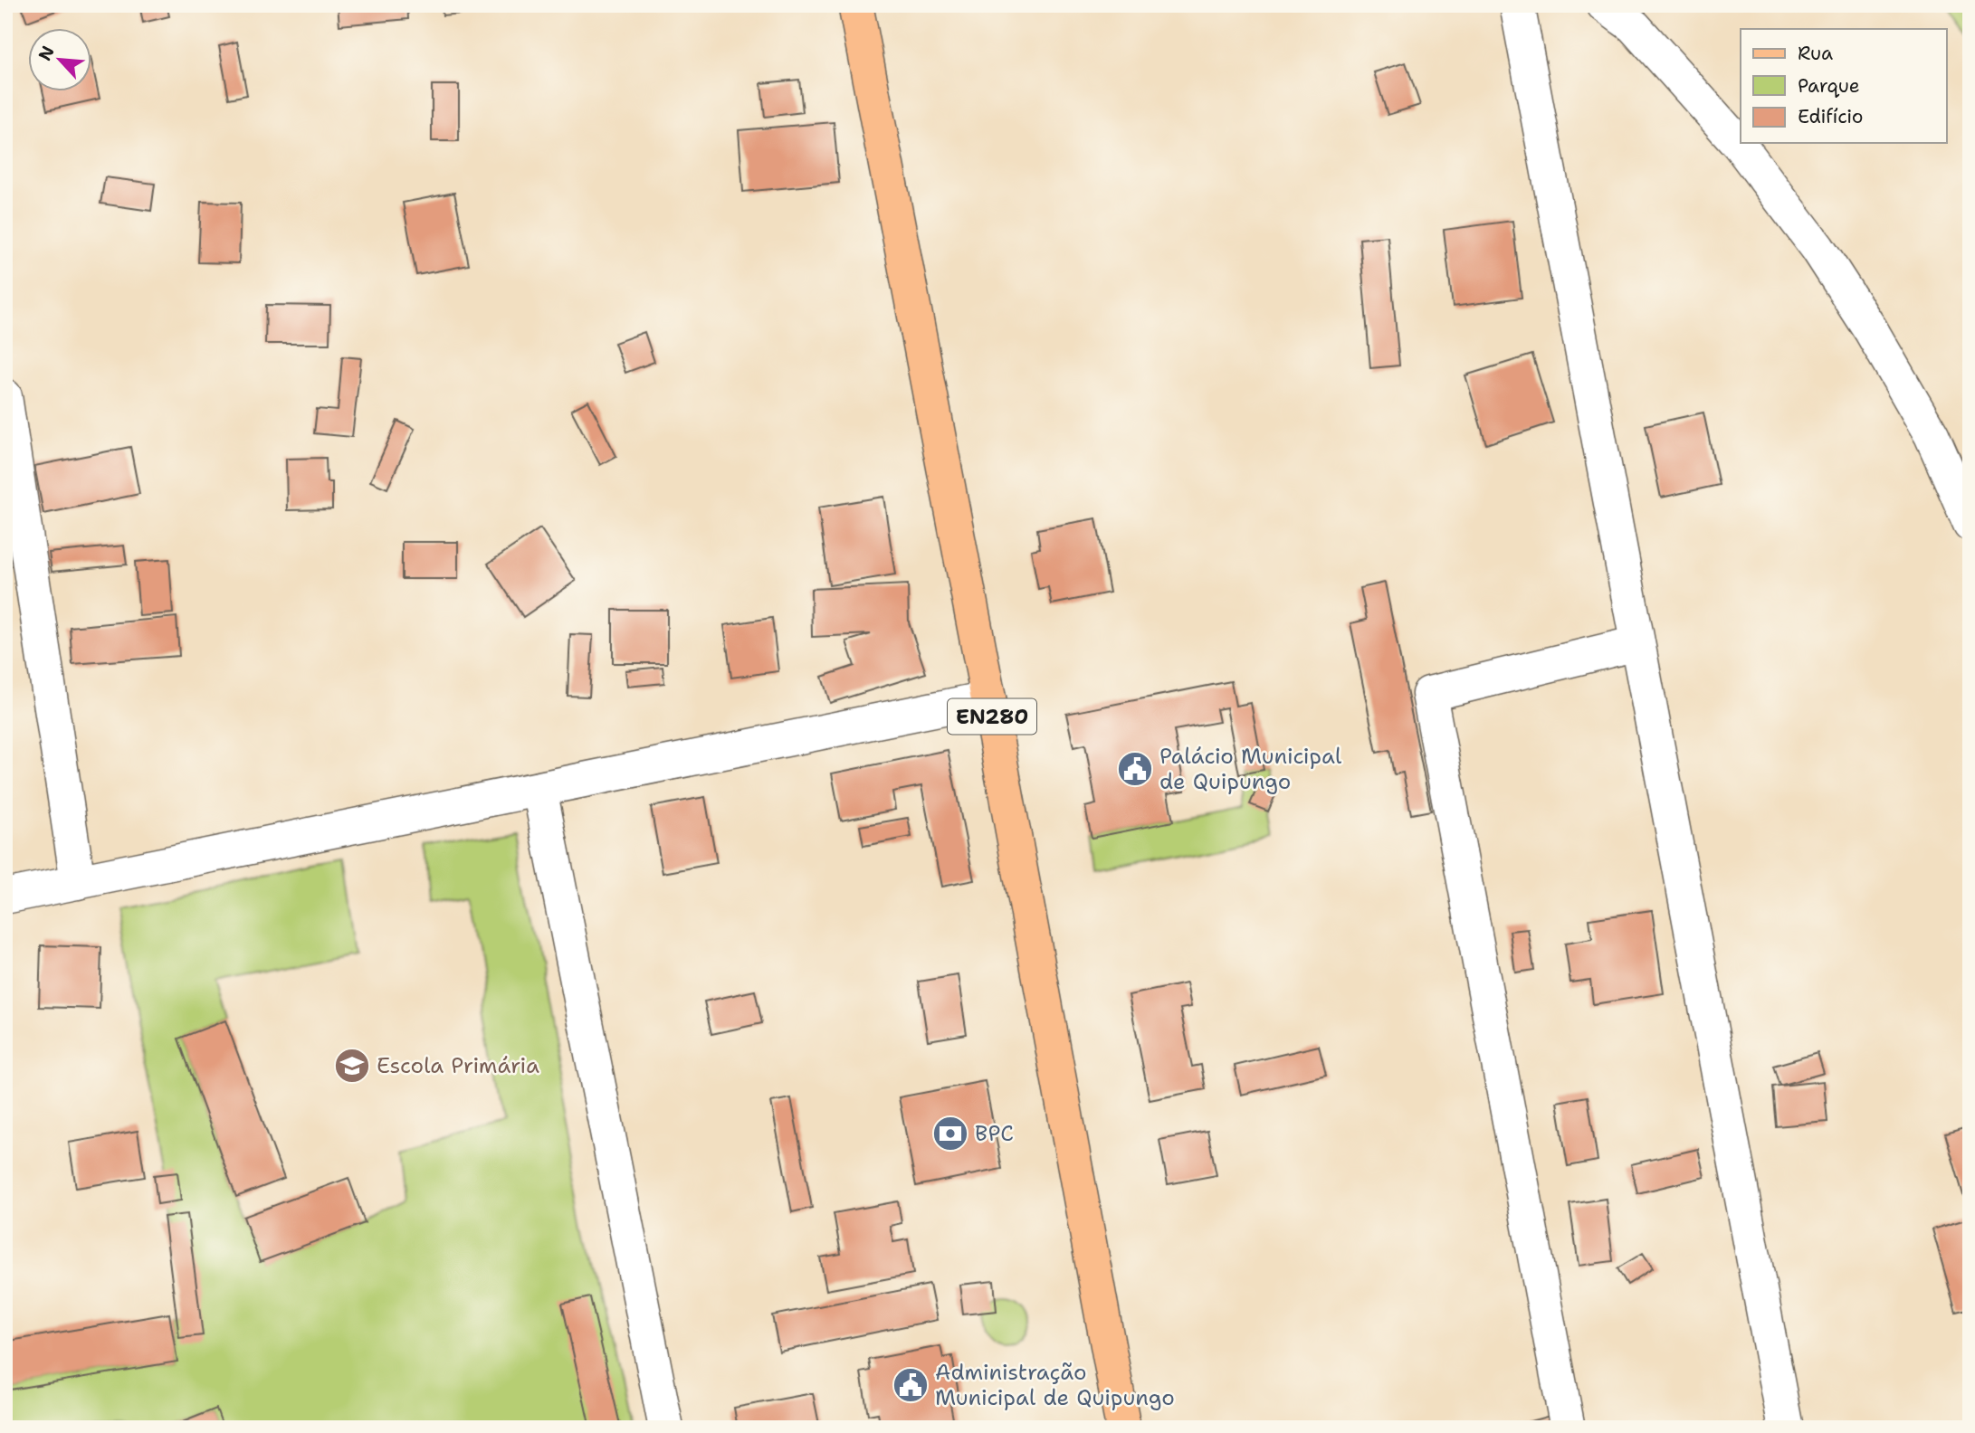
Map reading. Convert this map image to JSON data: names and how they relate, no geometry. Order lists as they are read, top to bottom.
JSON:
{
  "streets": {
    "main road": ["EN280"]
  },
  "places": {
    "public building": ["Palácio Municipal de Quipungo", "Administração Municipal de Quipungo"],
    "school or university": ["Escola Primária"],
    "bank": ["BPC"]
  },
  "legend": ["Rua", "Parque", "Edifício"],
  "north": "top left"
}
